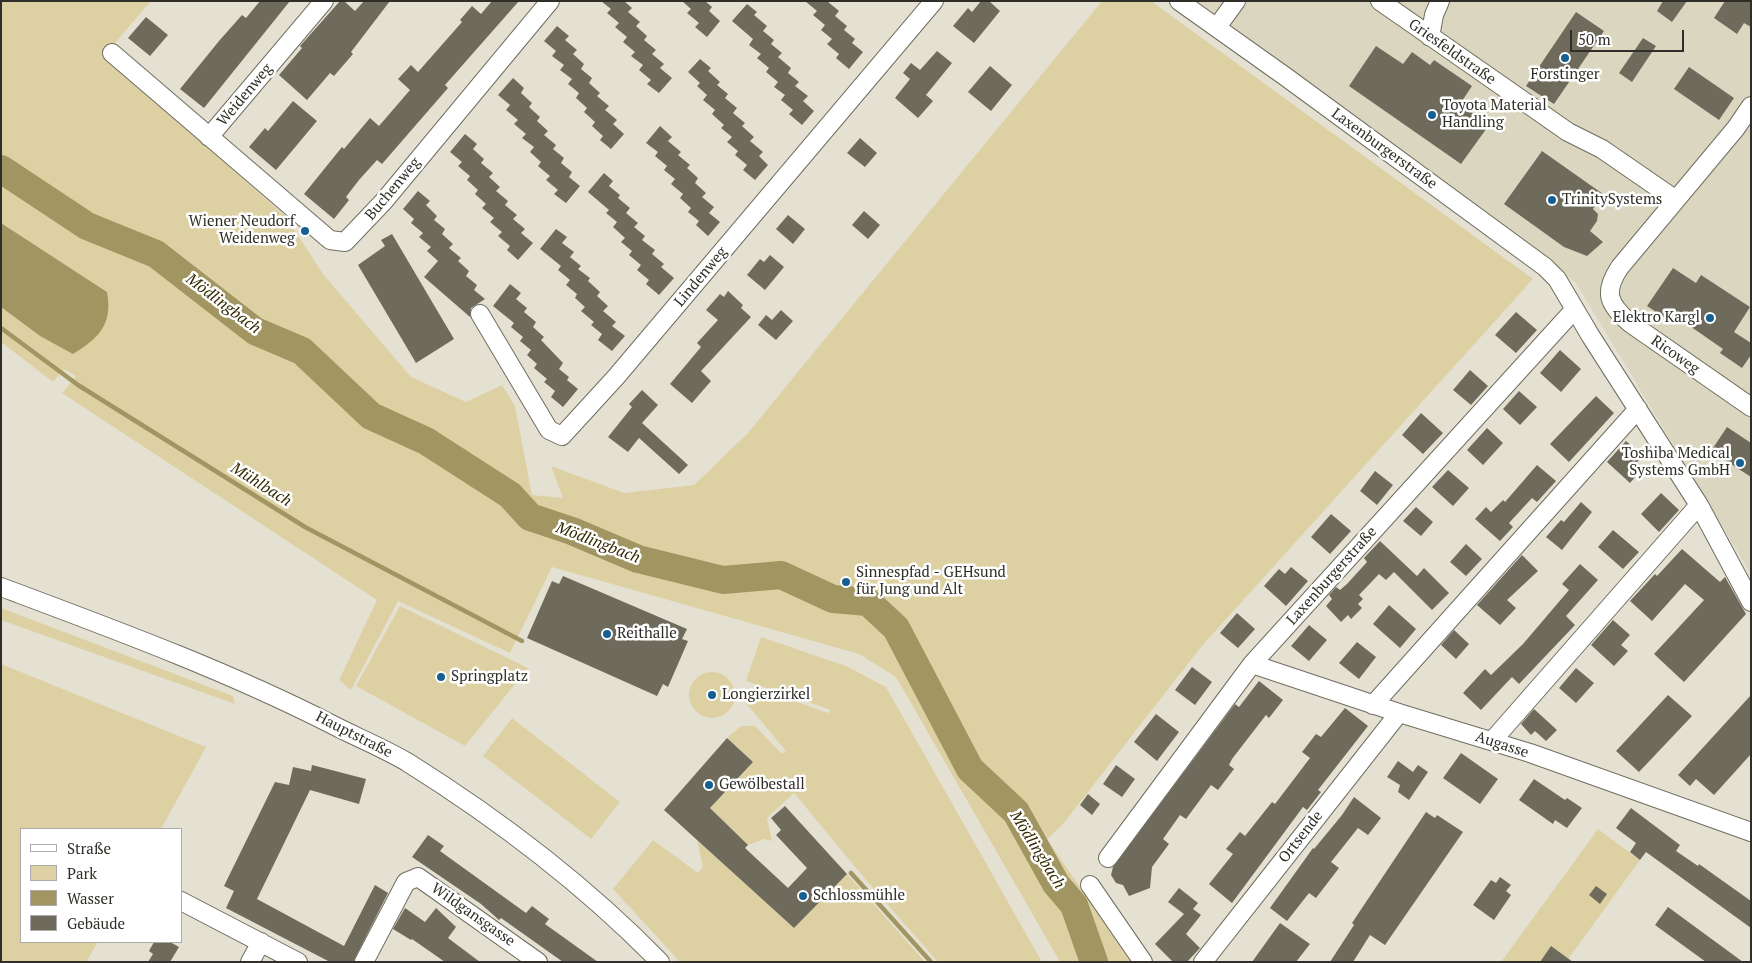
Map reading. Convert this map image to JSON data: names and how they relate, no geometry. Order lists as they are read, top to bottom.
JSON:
{
  "streets": {
    "street": [
      "Griesfeldstraße",
      "Weidenweg",
      "Laxenburgerstraße",
      "Buchenweg",
      "Lindenweg",
      "Ricoweg",
      "Hauptstraße",
      "Augasse",
      "Ortsende",
      "Wildgansgasse"
    ]
  },
  "crossings": [
    ["Griesfeldstraße", "Ricoweg"],
    ["Weidenweg", "Buchenweg"],
    ["Laxenburgerstraße", "Augasse"],
    ["Augasse", "Ortsende"]
  ],
  "water": ["Mödlingbach", "Mühlbach"],
  "places": [
    "Forstinger",
    "Toyota Material Handling",
    "TrinitySystems",
    "Wiener Neudorf Weidenweg",
    "Elektro Kargl",
    "Toshiba Medical Systems GmbH",
    "Sinnespfad - GEHsund für Jung und Alt",
    "Reithalle",
    "Springplatz",
    "Longierzirkel",
    "Gewölbestall",
    "Schlossmühle"
  ],
  "legend": [
    "Straße",
    "Park",
    "Wasser",
    "Gebäude"
  ],
  "scale_bar": "50 m"
}
